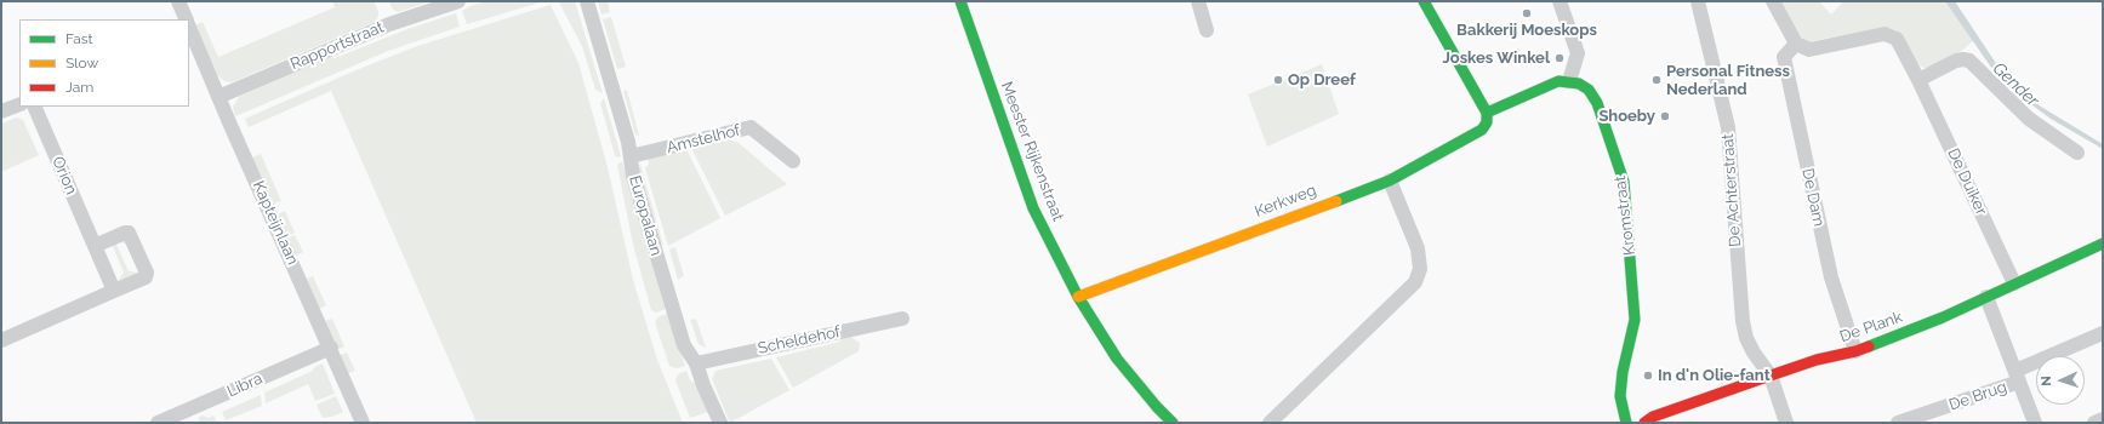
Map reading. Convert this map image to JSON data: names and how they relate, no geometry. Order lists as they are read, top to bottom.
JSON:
{
  "streets": {
    "street": [
      "Rapportstraat",
      "Amstelhof",
      "Meester Rijkenstraat",
      "Orion",
      "De Duiker",
      "De Achterstraat",
      "De Dam",
      "Kerkweg",
      "Europalaan",
      "Kromstraat",
      "Kapteijnlaan",
      "De Plank",
      "Scheldehof",
      "Libra",
      "De Brug"
    ]
  },
  "crossings": [
    ["Rapportstraat", "Kapteijnlaan"],
    ["Amstelhof", "Europalaan"],
    ["Meester Rijkenstraat", "Kerkweg"],
    ["De Duiker", "De Dam"],
    ["De Duiker", "De Plank"],
    ["De Achterstraat", "De Plank"],
    ["De Dam", "De Plank"],
    ["Europalaan", "Scheldehof"],
    ["Kapteijnlaan", "Libra"]
  ],
  "water": ["Gender"],
  "places": [
    "Bakkerij Moeskops",
    "Joskes Winkel",
    "Op Dreef",
    "Personal Fitness Nederland",
    "Shoeby",
    "In d'n Olie-fant"
  ],
  "legend": ["Fast", "Slow", "Jam"],
  "north": "left"
}
